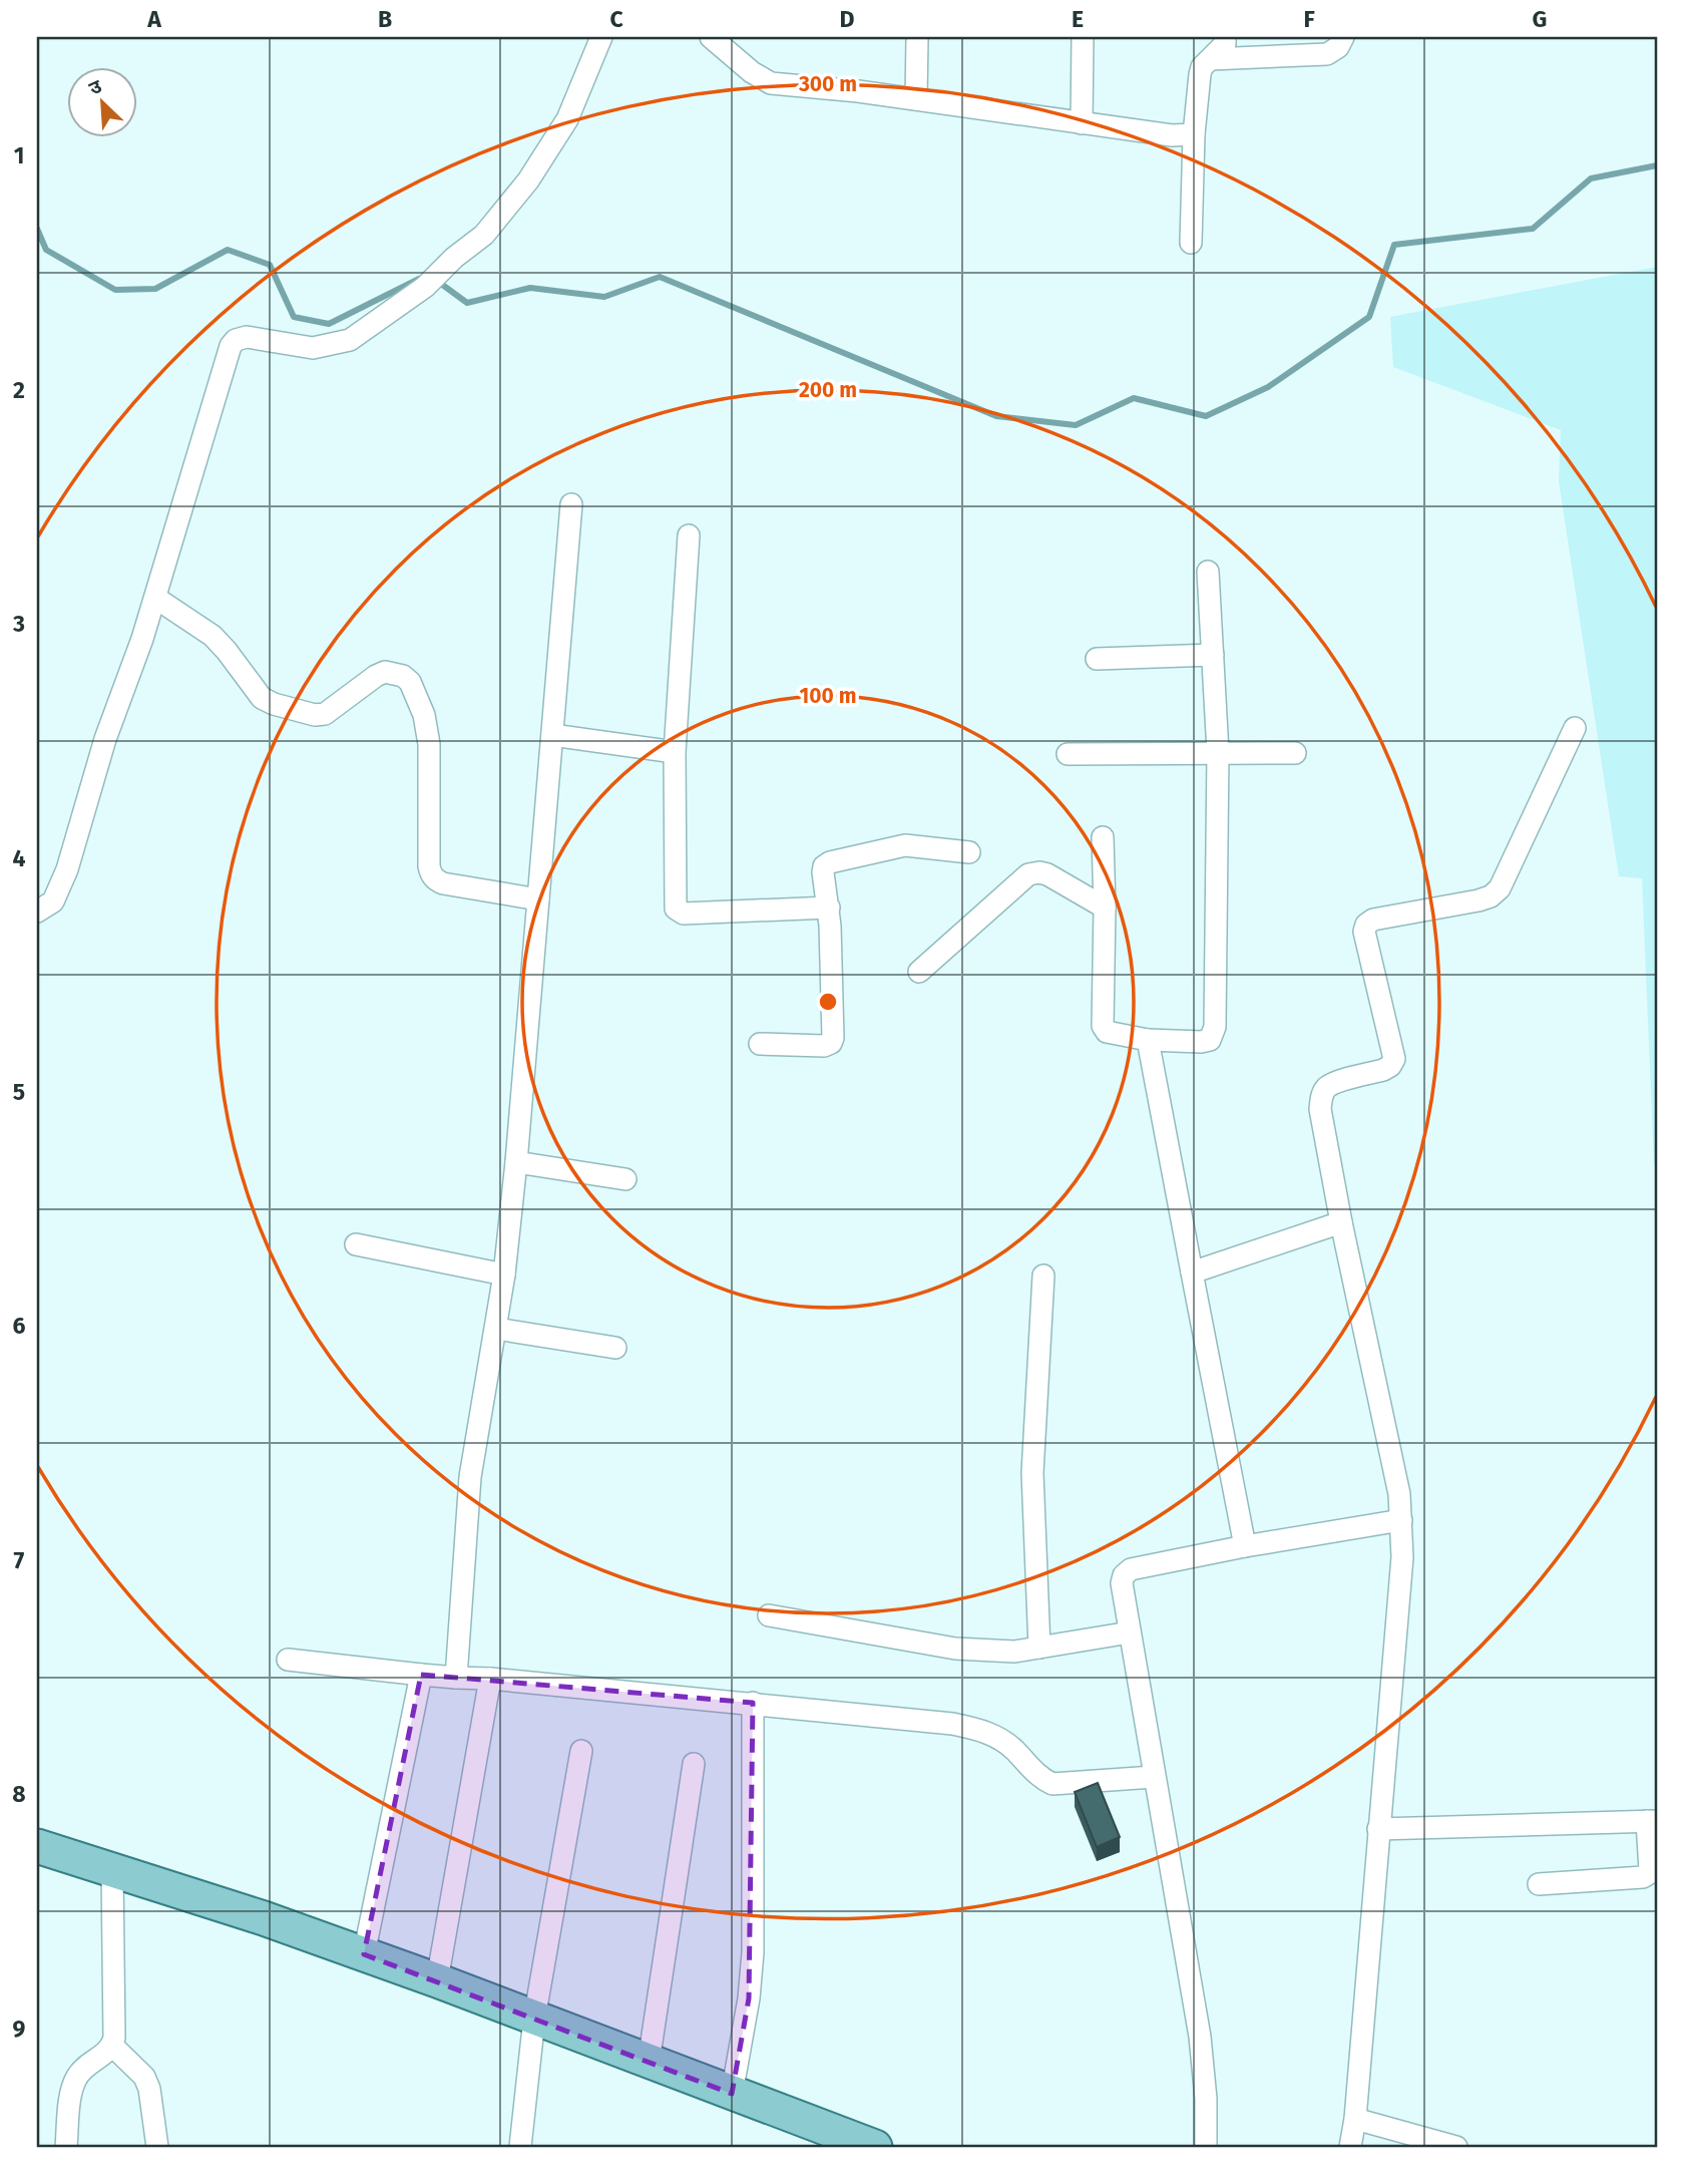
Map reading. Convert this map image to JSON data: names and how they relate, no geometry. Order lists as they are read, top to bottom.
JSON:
{
  "north": "top left",
  "grid": {
    "columns": [
      "A",
      "B",
      "C",
      "D",
      "E",
      "F",
      "G"
    ],
    "rows": [
      "1",
      "2",
      "3",
      "4",
      "5",
      "6",
      "7",
      "8",
      "9"
    ]
  },
  "rings": ["300 m", "200 m", "100 m"]
}
